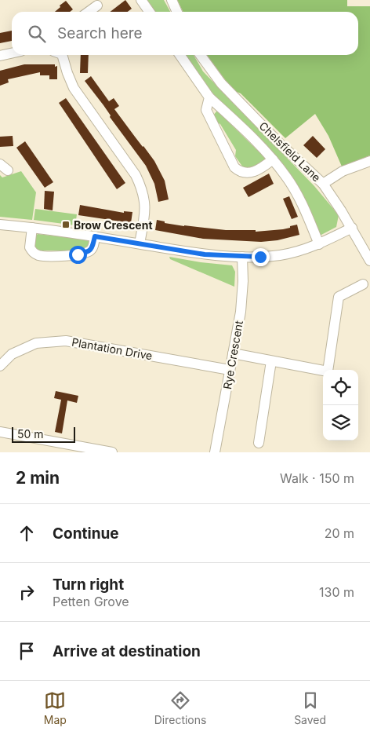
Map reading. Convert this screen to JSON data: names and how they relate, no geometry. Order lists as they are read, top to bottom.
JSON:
{
  "streets": {
    "street": ["Chelsfield Lane", "Plantation Drive", "Rye Crescent"]
  },
  "crossings": [
    ["Plantation Drive", "Rye Crescent"]
  ],
  "places": {
    "transit": ["Brow Crescent"]
  },
  "scale_bar": "50 m",
  "page": {
    "search": "Search here",
    "scale": "50 m",
    "heading": ["2 min", "Walk · 150 m"],
    "list": [
      ["Continue", "20 m"],
      ["Turn right", "Petten Grove", "130 m"],
      "Arrive at destination"
    ],
    "nav": ["Map", "Directions", "Saved"]
  }
}
